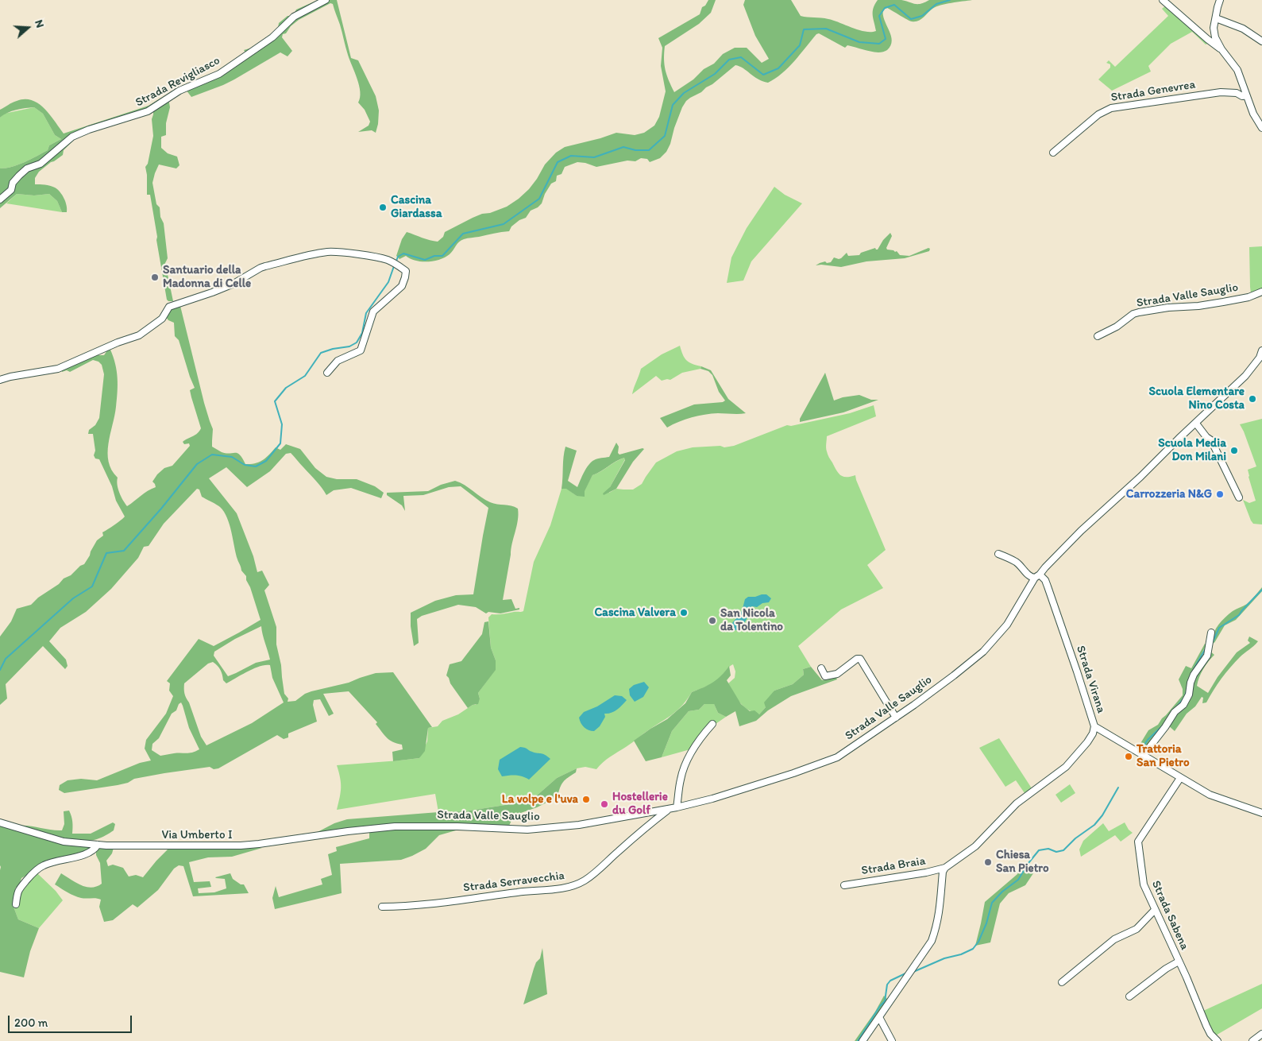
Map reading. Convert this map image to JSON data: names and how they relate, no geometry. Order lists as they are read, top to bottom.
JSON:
{
  "streets": {
    "street": [
      "Strada Revigliasco",
      "Strada Genevrea",
      "Strada Valle Sauglio",
      "Strada Virana",
      "Via Umberto I",
      "Strada Braia",
      "Strada Serravecchia",
      "Strada Sabena"
    ]
  },
  "crossings": [
    ["Strada Valle Sauglio", "Strada Virana"],
    ["Strada Valle Sauglio", "Via Umberto I"],
    ["Strada Valle Sauglio", "Strada Serravecchia"],
    ["Strada Virana", "Strada Sabena"]
  ],
  "places": [
    "Cascina Giardassa",
    "Santuario della Madonna di Celle",
    "Scuola Elementare Nino Costa",
    "Scuola Media Don Milani",
    "Carrozzeria N&G",
    "Cascina Valvera",
    "San Nicola da Tolentino",
    "Trattoria San Pietro",
    "La volpe e l'uva",
    "Hostellerie du Golf",
    "Chiesa San Pietro"
  ],
  "scale_bar": "200 m",
  "north": "right"
}
